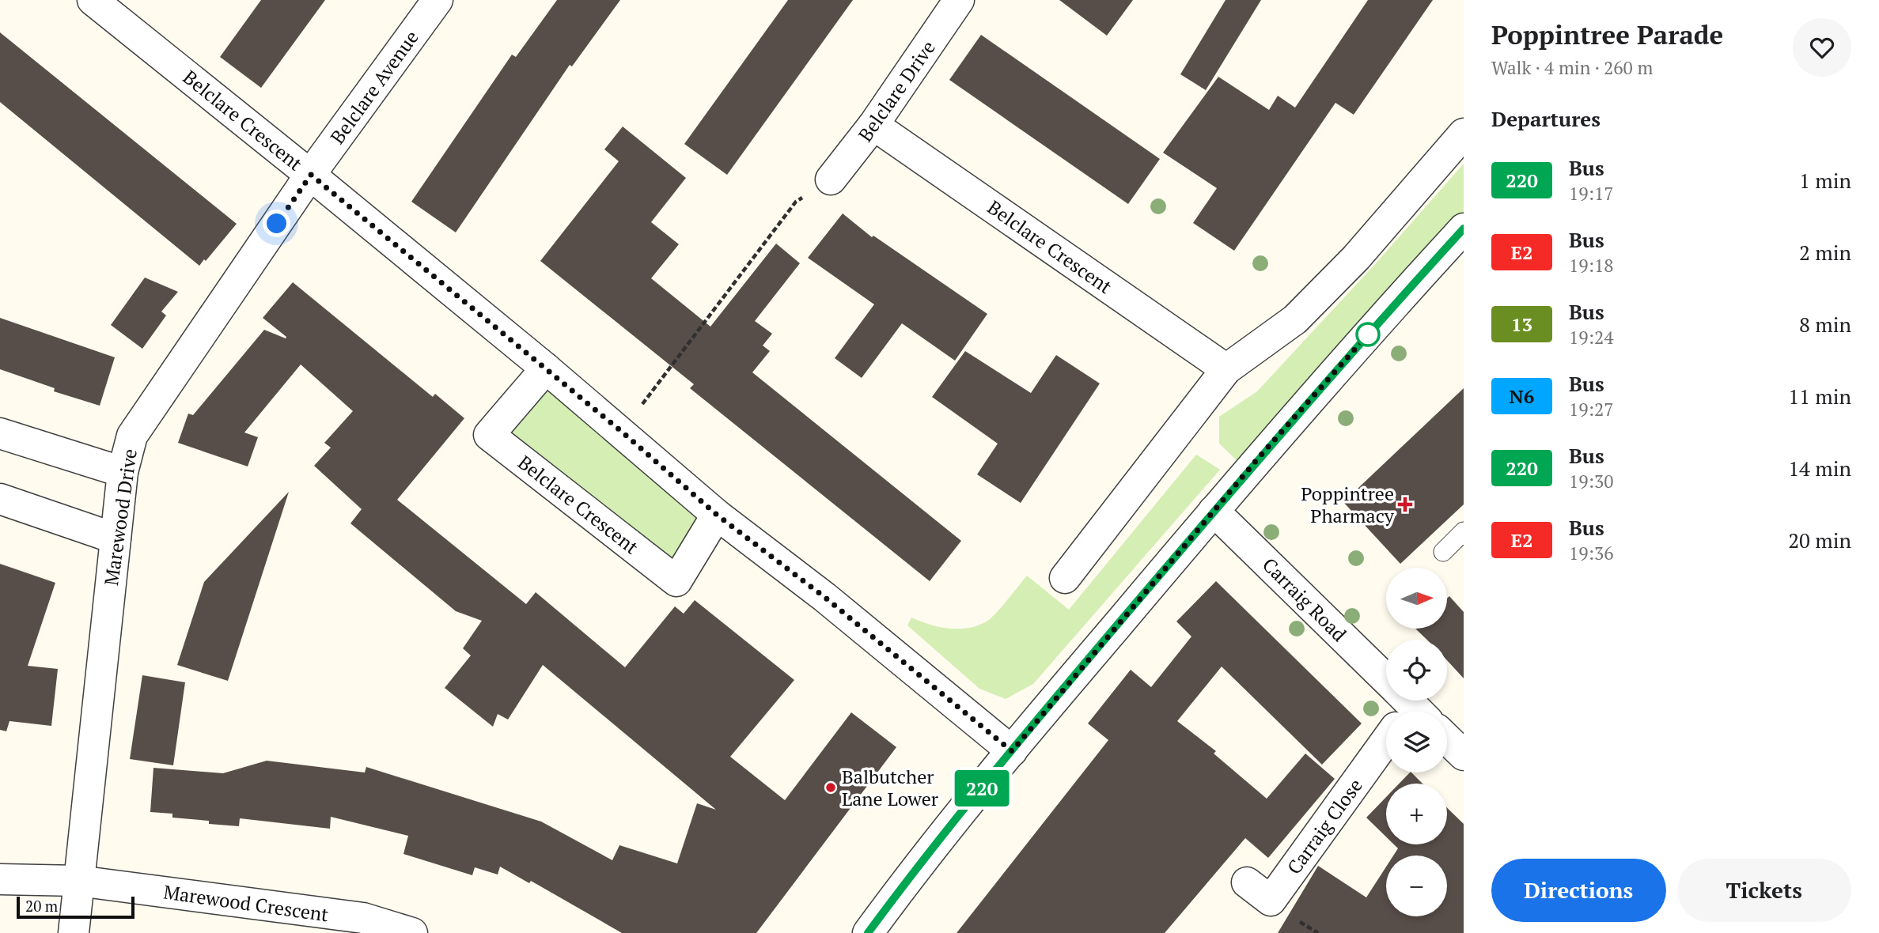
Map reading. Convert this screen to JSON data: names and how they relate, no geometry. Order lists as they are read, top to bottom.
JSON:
{
  "streets": {
    "street": [
      "Belclare Avenue",
      "Belclare Drive",
      "Belclare Crescent",
      "Marewood Drive",
      "Carraig Road",
      "Carraig Close",
      "Marewood Crescent"
    ]
  },
  "crossings": [
    ["Belclare Avenue", "Belclare Crescent"],
    ["Belclare Avenue", "Marewood Drive"],
    ["Belclare Drive", "Belclare Crescent"],
    ["Belclare Crescent", "Marewood Drive"],
    ["Marewood Drive", "Marewood Crescent"],
    ["Carraig Road", "Carraig Close"]
  ],
  "places": {
    "health": ["Poppintree Pharmacy"],
    "other": ["Balbutcher Lane Lower"]
  },
  "lines": ["bus line 220"],
  "scale_bar": "20 m",
  "north": "right",
  "page": {
    "on_map": "220",
    "heading": [
      ["Poppintree Parade", "Walk · 4 min · 260 m"],
      "Departures"
    ],
    "list": [
      {
        "mark": "220",
        "name": "Bus",
        "note": "19:17",
        "value": "1 min"
      },
      {
        "mark": "E2",
        "name": "Bus",
        "note": "19:18",
        "value": "2 min"
      },
      {
        "mark": "13",
        "name": "Bus",
        "note": "19:24",
        "value": "8 min"
      },
      {
        "mark": "N6",
        "name": "Bus",
        "note": "19:27",
        "value": "11 min"
      },
      {
        "mark": "220",
        "name": "Bus",
        "note": "19:30",
        "value": "14 min"
      },
      {
        "mark": "E2",
        "name": "Bus",
        "note": "19:36",
        "value": "20 min"
      }
    ],
    "map_buttons": ["+", "−"],
    "buttons": ["Directions", "Tickets"],
    "scale": "20 m"
  }
}
